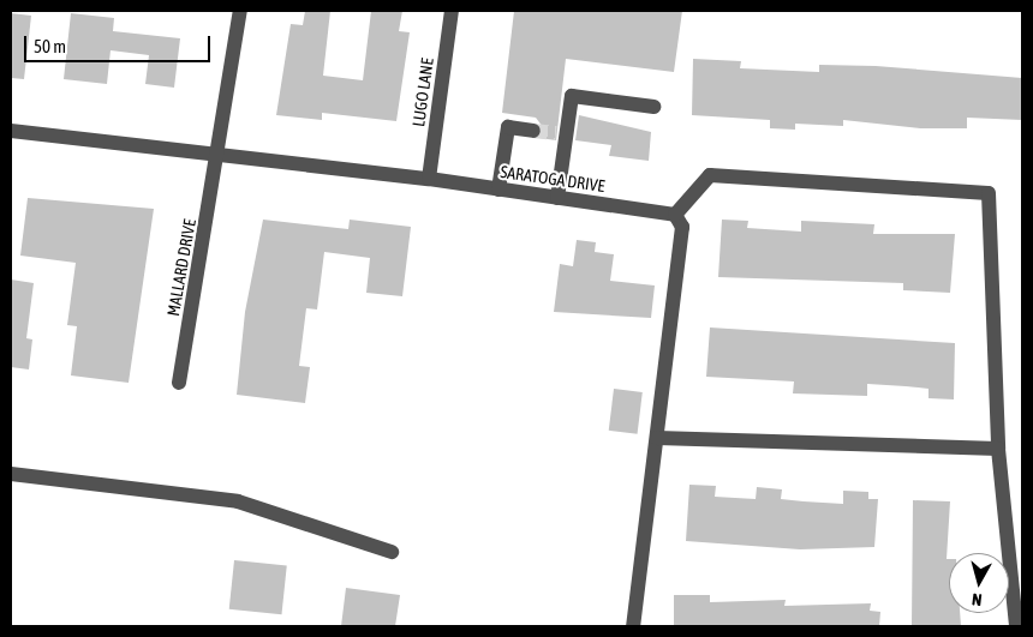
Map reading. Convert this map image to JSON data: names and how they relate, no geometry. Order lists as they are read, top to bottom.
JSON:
{
  "streets": {
    "street": ["LUGO LANE", "SARATOGA DRIVE", "MALLARD DRIVE"]
  },
  "crossings": [
    ["LUGO LANE", "SARATOGA DRIVE"],
    ["SARATOGA DRIVE", "MALLARD DRIVE"]
  ],
  "scale_bar": "50 m",
  "north": "bottom"
}
